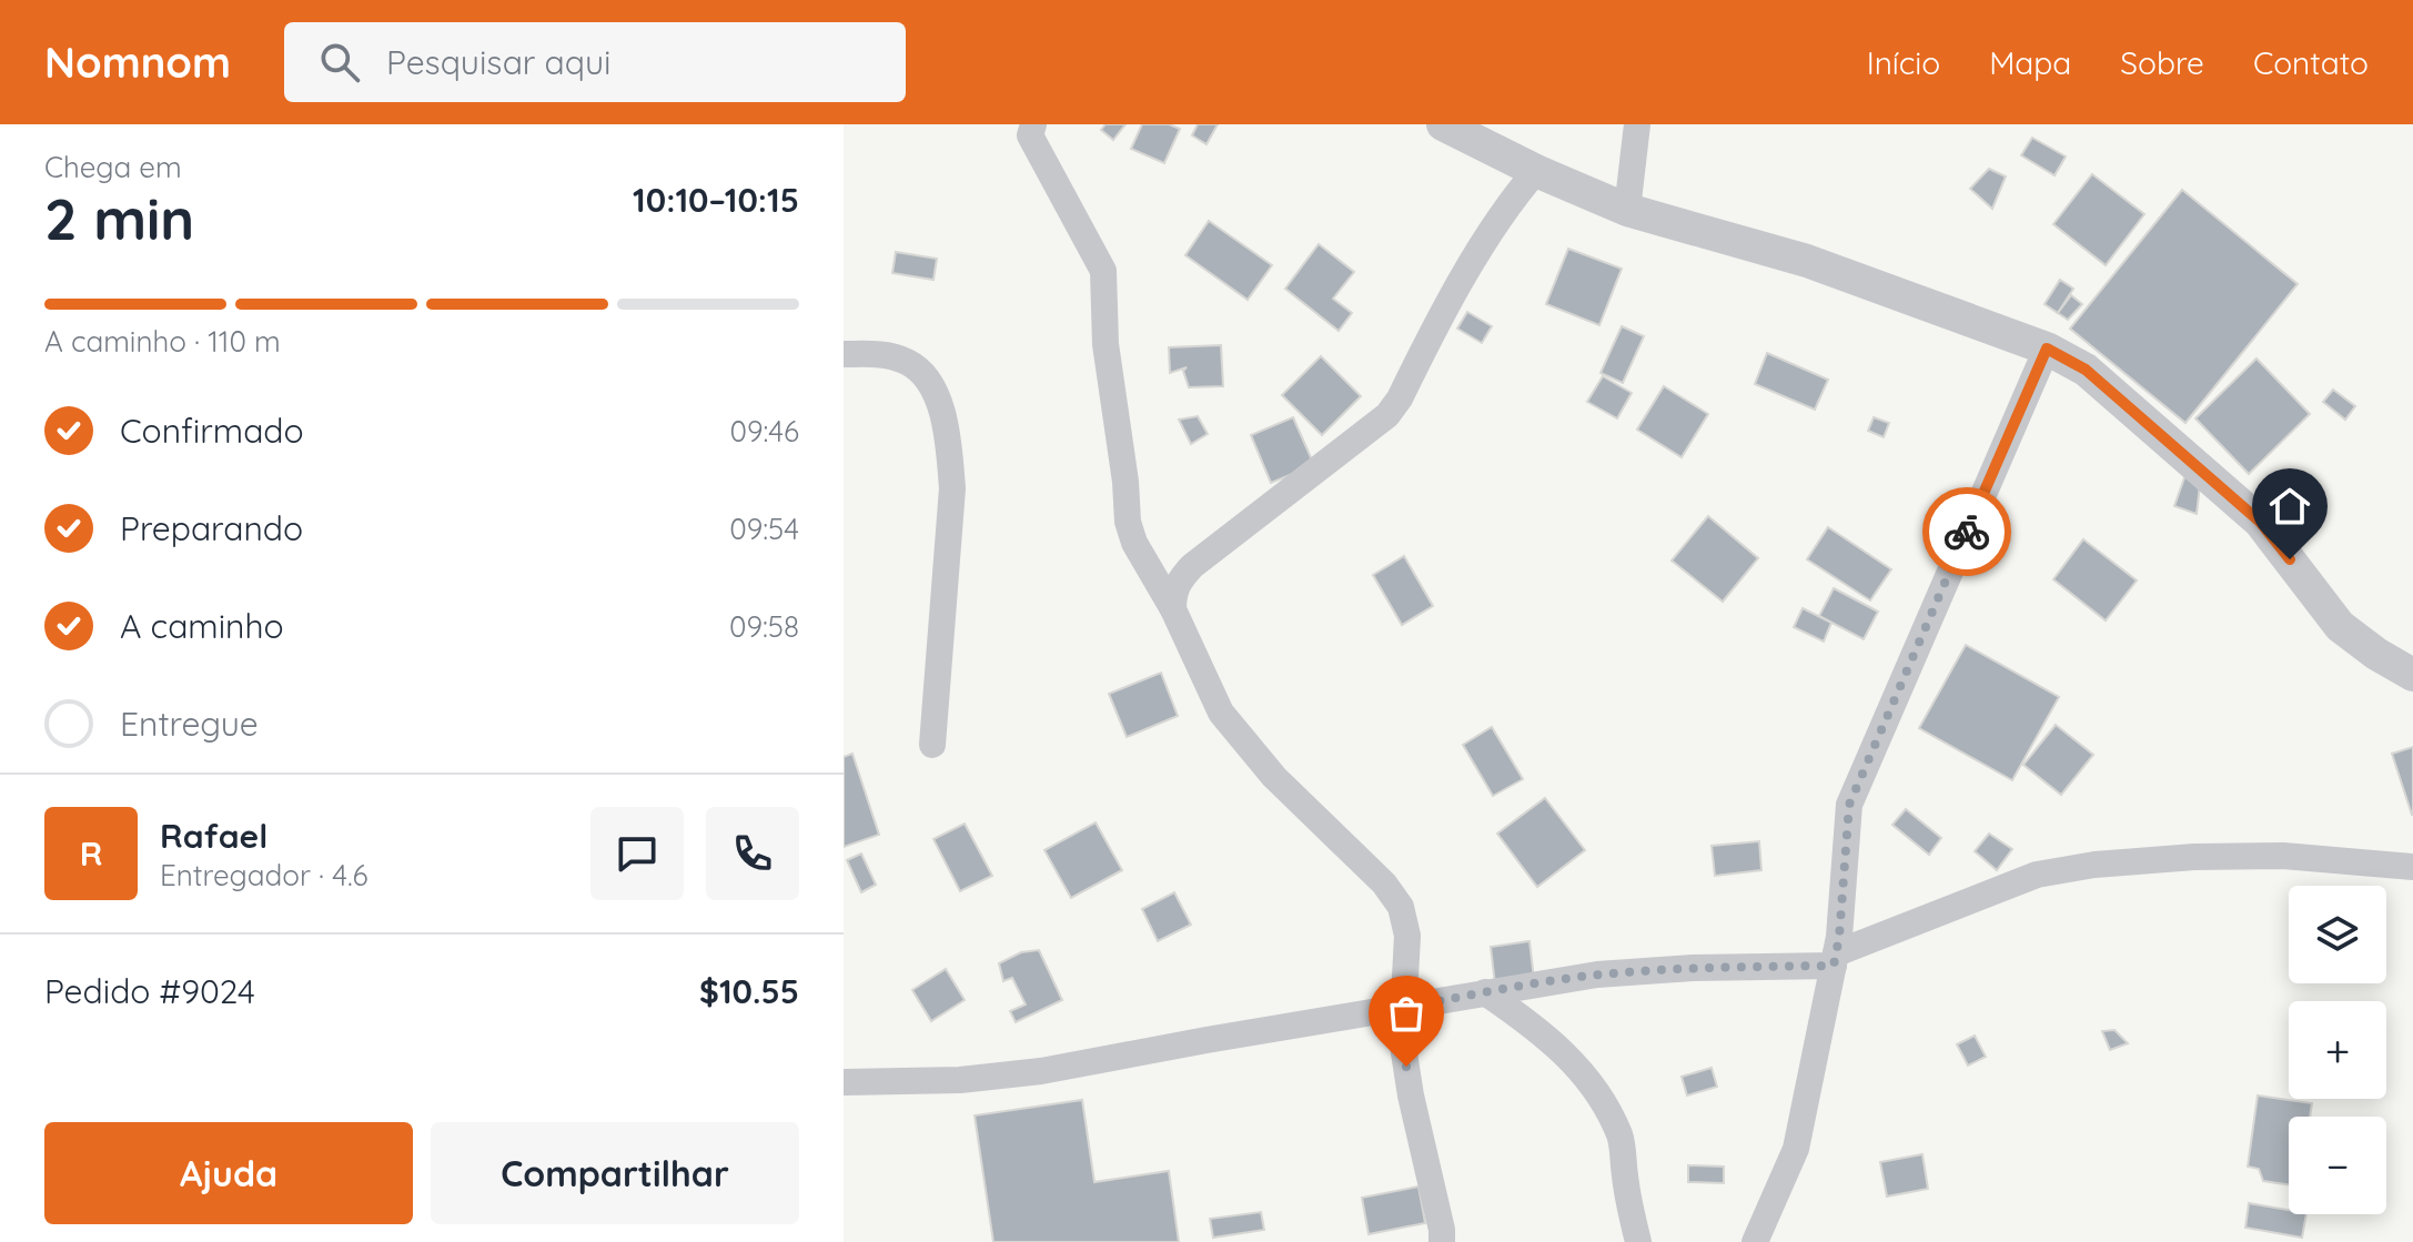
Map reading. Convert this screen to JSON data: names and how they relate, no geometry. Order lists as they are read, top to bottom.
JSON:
{
  "page": {
    "header": "Nomnom",
    "search": "Pesquisar aqui",
    "nav": [
      "Início",
      "Mapa",
      "Sobre",
      "Contato"
    ],
    "heading": ["2 min", "Chega em", "10:10–10:15"],
    "panel": [
      "Rafael",
      "Entregador · 4.6",
      "Pedido #9024",
      "$10.55"
    ],
    "bar": "A caminho · 110 m",
    "list": [
      ["Confirmado", "09:46"],
      ["Preparando", "09:54"],
      ["A caminho", "09:58"],
      "Entregue"
    ],
    "round": "R",
    "map_buttons": ["+", "−"],
    "buttons": ["Ajuda", "Compartilhar"]
  }
}
